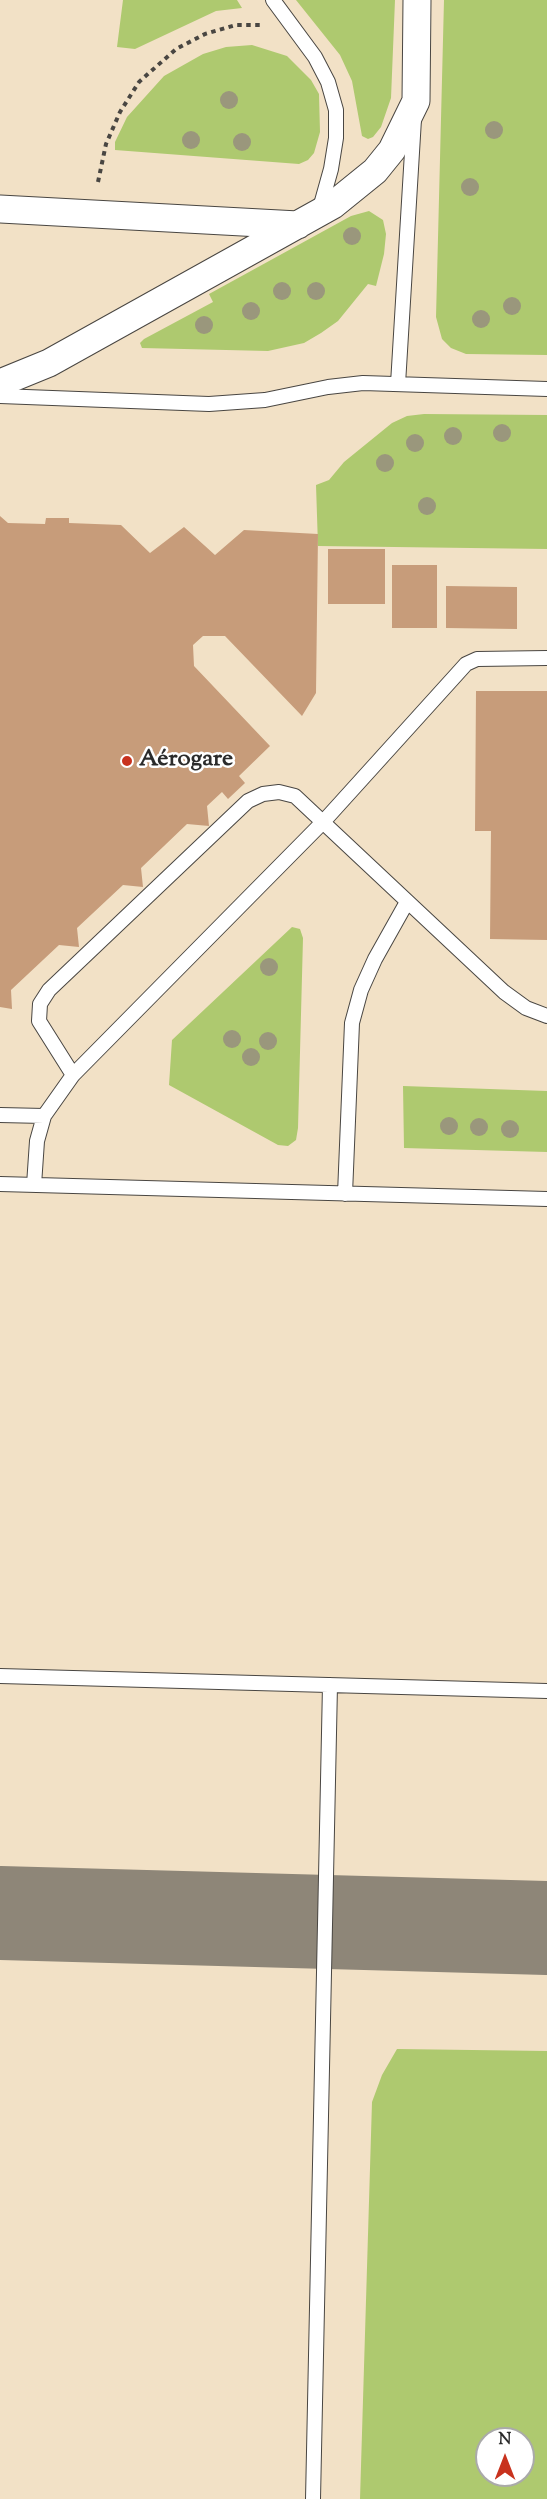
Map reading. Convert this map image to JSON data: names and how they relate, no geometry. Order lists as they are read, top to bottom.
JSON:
{
  "places": ["Aérogare"],
  "north": "top"
}
